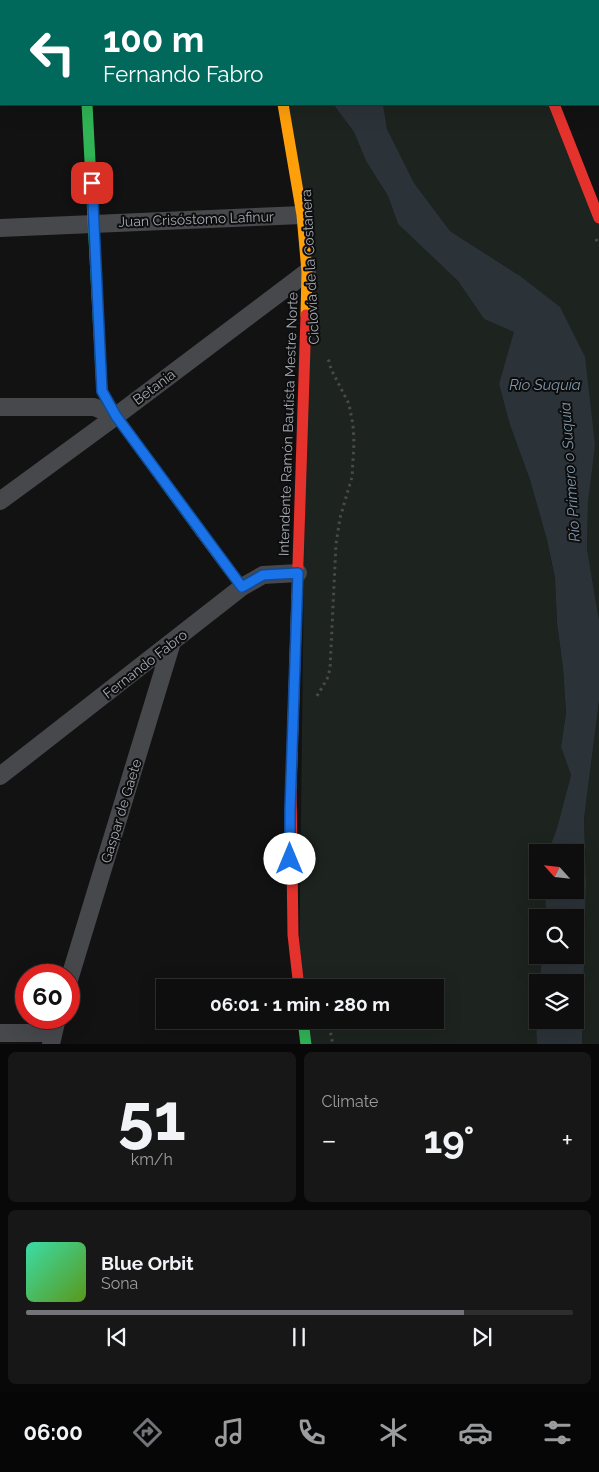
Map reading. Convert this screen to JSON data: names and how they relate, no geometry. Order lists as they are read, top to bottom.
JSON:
{
  "streets": {
    "main road": ["Intendente Ramón Bautista Mestre Norte"],
    "street": [
      "Juan Crisóstomo Lafinur",
      "Betania",
      "Fernando Fabro",
      "Gaspar de Gaete"
    ],
    "path": ["Ciclovía de la Costanera"]
  },
  "crossings": [
    ["Juan Crisóstomo Lafinur", "Intendente Ramón Bautista Mestre Norte"],
    ["Betania", "Intendente Ramón Bautista Mestre Norte"],
    ["Intendente Ramón Bautista Mestre Norte", "Fernando Fabro"],
    ["Fernando Fabro", "Gaspar de Gaete"]
  ],
  "water": ["Río Suquía", "Río Primero o Suquía"],
  "north": "top left",
  "page": {
    "turn": ["100 m", "Fernando Fabro"],
    "limit": "60",
    "trip": "06:01 · 1 min · 280 m",
    "tile": [
      ["51", "km/h"],
      "Climate"
    ],
    "heat": ["−", "19°", "+"],
    "song": ["Blue Orbit", "Sona"],
    "tabs": "06:00"
  }
}
